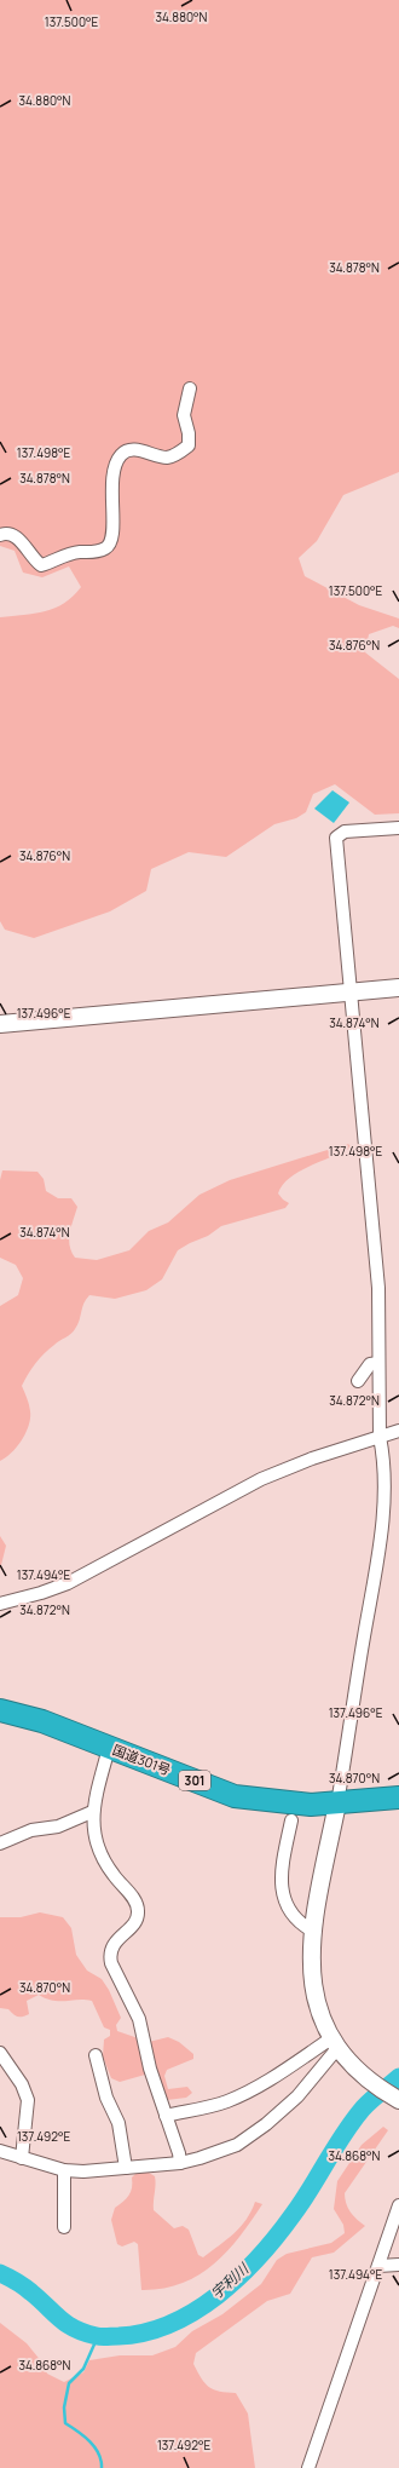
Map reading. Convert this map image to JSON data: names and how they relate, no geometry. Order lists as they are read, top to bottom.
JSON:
{
  "streets": {
    "highway": ["国道301号", "301"]
  },
  "water": ["宇利川"],
  "coordinates": [
    "34.880°N",
    "137.500°E",
    "34.878°N",
    "137.498°E",
    "34.876°N",
    "137.496°E",
    "34.874°N",
    "34.872°N",
    "137.494°E",
    "34.870°N",
    "137.492°E",
    "34.868°N"
  ]
}
